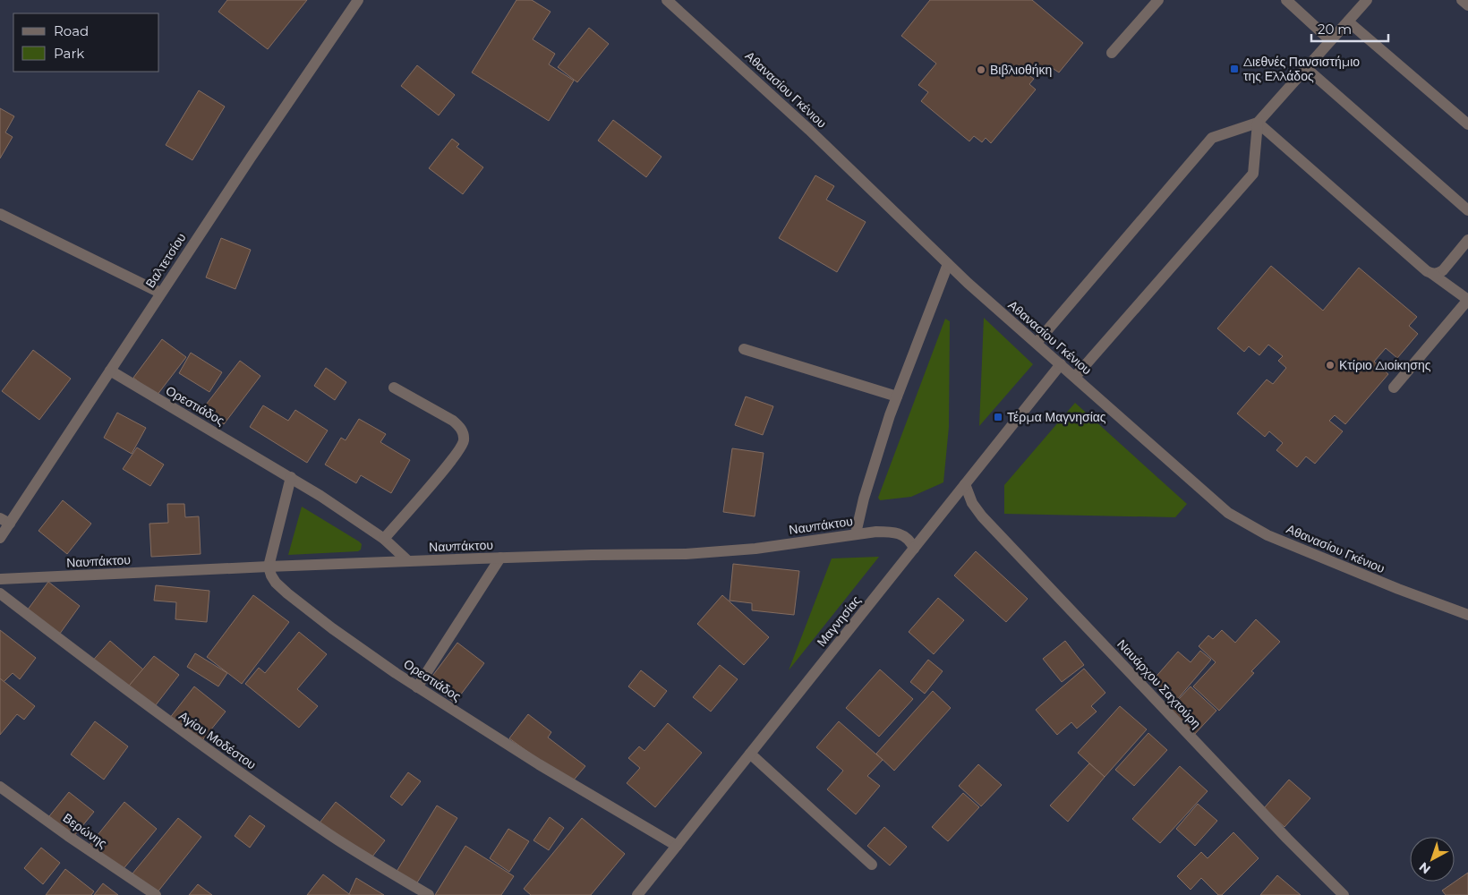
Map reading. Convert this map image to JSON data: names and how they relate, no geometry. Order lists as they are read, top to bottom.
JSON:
{
  "streets": {
    "street": [
      "Αθανασίου Γκένιου",
      "Βαλτετσίου",
      "Ορεστιάδος",
      "Ναυπάκτου",
      "Μαγνησίας",
      "Ναυάρχου Σαχτούρη",
      "Αγίου Μοδέστου",
      "Βερώνης"
    ]
  },
  "crossings": [
    ["Αθανασίου Γκένιου", "Μαγνησίας"],
    ["Βαλτετσίου", "Ορεστιάδος"],
    ["Ορεστιάδος", "Ναυπάκτου"],
    ["Ορεστιάδος", "Μαγνησίας"],
    ["Ναυπάκτου", "Μαγνησίας"],
    ["Μαγνησίας", "Ναυάρχου Σαχτούρη"]
  ],
  "places": {
    "transit": ["Διεθνές Πανσιστήμιο της Ελλάδος", "Τέρμα Μαγνησίας"],
    "other": ["Βιβλιοθήκη", "Κτίριο Διοίκησης"]
  },
  "legend": ["Road", "Park"],
  "scale_bar": "20 m",
  "north": "bottom left"
}
